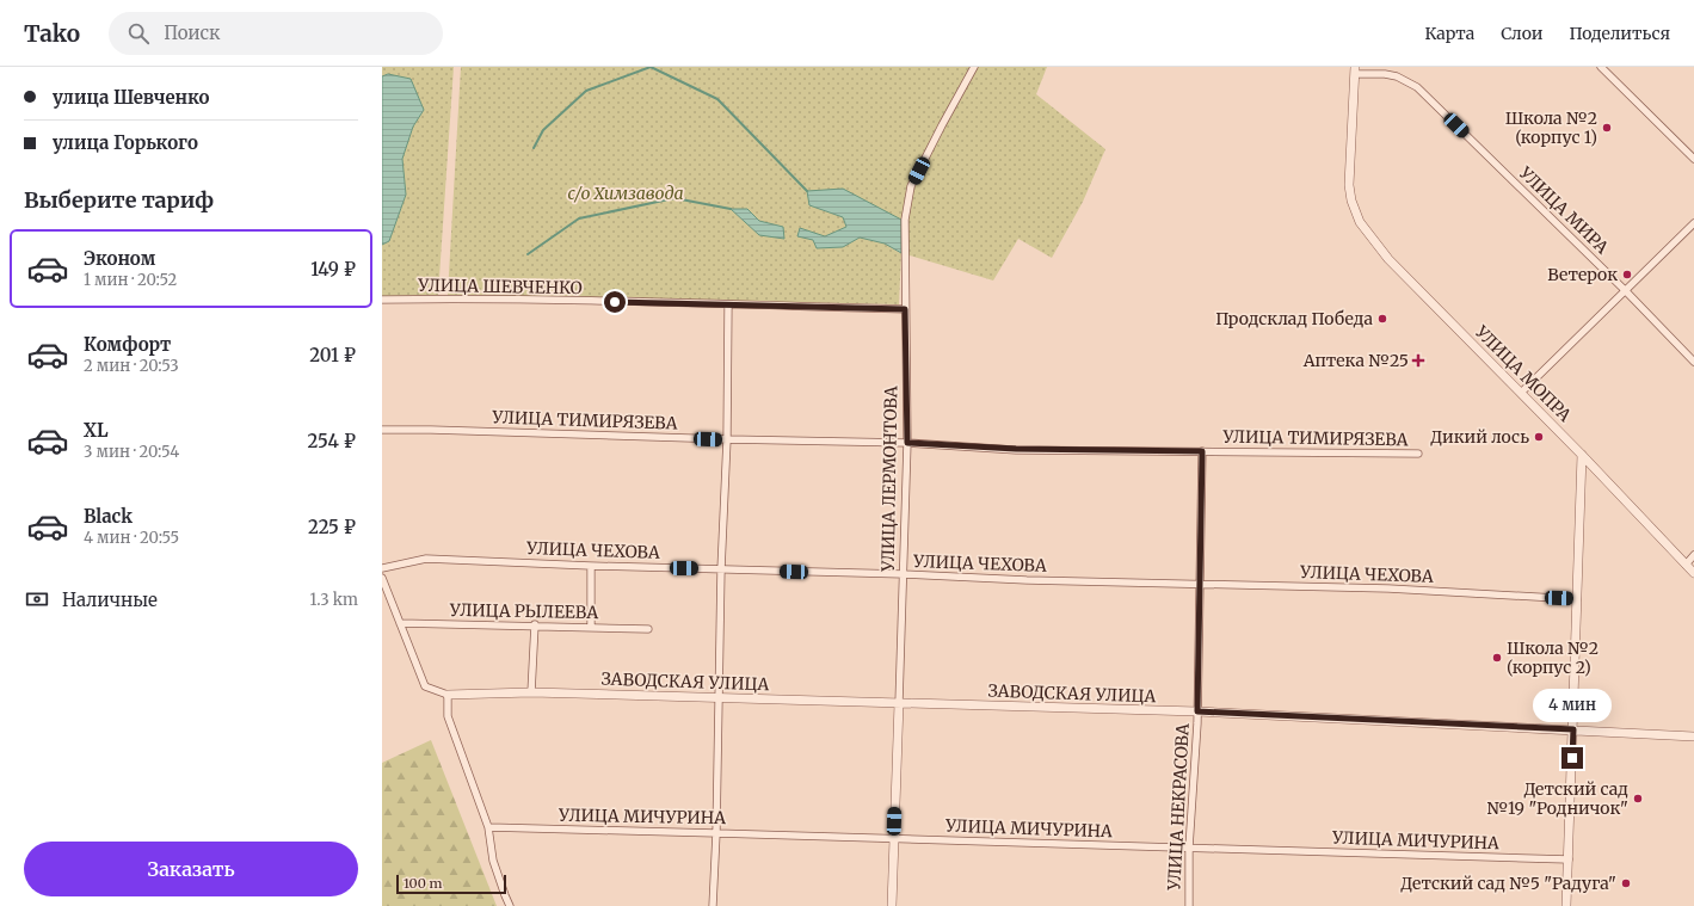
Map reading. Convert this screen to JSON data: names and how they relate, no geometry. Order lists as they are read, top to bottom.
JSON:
{
  "streets": {
    "street": [
      "УЛИЦА МИРА",
      "УЛИЦА ШЕВЧЕНКО",
      "УЛИЦА МОПРА",
      "УЛИЦА ТИМИРЯЗЕВА",
      "УЛИЦА ЛЕРМОНТОВА",
      "УЛИЦА ЧЕХОВА",
      "УЛИЦА РЫЛЕЕВА",
      "ЗАВОДСКАЯ УЛИЦА",
      "УЛИЦА НЕКРАСОВА",
      "УЛИЦА МИЧУРИНА"
    ]
  },
  "crossings": [
    ["УЛИЦА МИРА", "УЛИЦА МОПРА"],
    ["УЛИЦА ШЕВЧЕНКО", "УЛИЦА ЛЕРМОНТОВА"],
    ["УЛИЦА ТИМИРЯЗЕВА", "УЛИЦА ЛЕРМОНТОВА"],
    ["УЛИЦА ТИМИРЯЗЕВА", "УЛИЦА НЕКРАСОВА"],
    ["УЛИЦА ЛЕРМОНТОВА", "УЛИЦА ЧЕХОВА"],
    ["УЛИЦА ЛЕРМОНТОВА", "ЗАВОДСКАЯ УЛИЦА"],
    ["УЛИЦА ЛЕРМОНТОВА", "УЛИЦА МИЧУРИНА"],
    ["УЛИЦА ЧЕХОВА", "УЛИЦА НЕКРАСОВА"],
    ["ЗАВОДСКАЯ УЛИЦА", "УЛИЦА НЕКРАСОВА"],
    ["УЛИЦА НЕКРАСОВА", "УЛИЦА МИЧУРИНА"]
  ],
  "parks": ["с/о Химзавода"],
  "places": {
    "other": [
      "Школа №2 (корпус 1)",
      "Ветерок",
      "Продсклад Победа",
      "Дикий лось",
      "Школа №2 (корпус 2)",
      "Детский сад №19 \"Родничок\"",
      "Детский сад №5 \"Радуга\""
    ],
    "health": ["Аптека №25"]
  },
  "scale_bar": "100 m",
  "page": {
    "header": "Tako",
    "search": "Поиск",
    "nav": ["Карта", "Слои", "Поделиться"],
    "banner": ["улица Шевченко", "улица Горького"],
    "heading": "Выберите тариф",
    "list": [
      {
        "name": "Эконом",
        "note": "1 мин · 20:52",
        "value": "149 ₽"
      },
      {
        "name": "Комфорт",
        "note": "2 мин · 20:53",
        "value": "201 ₽"
      },
      {
        "name": "XL",
        "note": "3 мин · 20:54",
        "value": "254 ₽"
      },
      {
        "name": "Black",
        "note": "4 мин · 20:55",
        "value": "225 ₽"
      }
    ],
    "pay": ["Наличные", "1.3 km"],
    "bubble": "4 мин",
    "buttons": "Заказать",
    "scale": "100 m"
  }
}
